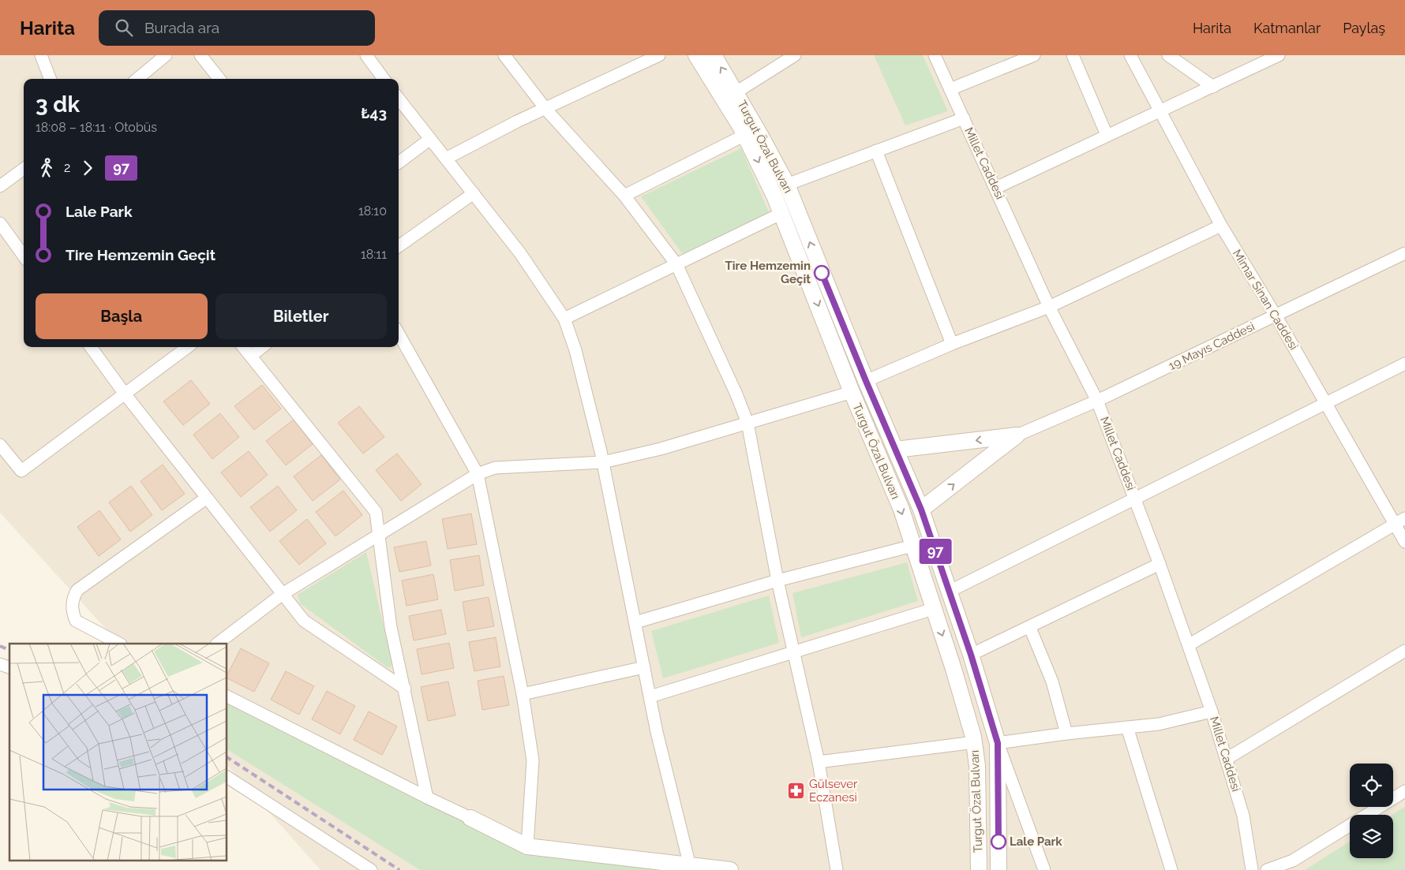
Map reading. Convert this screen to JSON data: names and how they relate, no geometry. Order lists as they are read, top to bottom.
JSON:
{
  "streets": {
    "main road": ["Turgut Özal Bulvarı"],
    "street": ["Millet Caddesi", "Mimar Sinan Caddesi", "19 Mayıs Caddesi"]
  },
  "crossings": [
    ["Millet Caddesi", "19 Mayıs Caddesi"],
    ["Mimar Sinan Caddesi", "19 Mayıs Caddesi"]
  ],
  "places": {
    "other": ["Tire Hemzemin Geçit", "Lale Park"],
    "pharmacy": ["Gülsever Eczanesi"]
  },
  "lines": ["bus line 97"],
  "page": {
    "header": "Harita",
    "search": "Burada ara",
    "nav": ["Harita", "Katmanlar", "Paylaş"],
    "on_map": "97",
    "heading": ["3 dk", "18:08 – 18:11 · Otobüs", "₺43"],
    "legs": ["2", "97"],
    "list": [
      {
        "name": "Lale Park",
        "value": "18:10"
      },
      {
        "name": "Tire Hemzemin Geçit",
        "value": "18:11"
      }
    ],
    "buttons": ["Başla", "Biletler"]
  }
}
